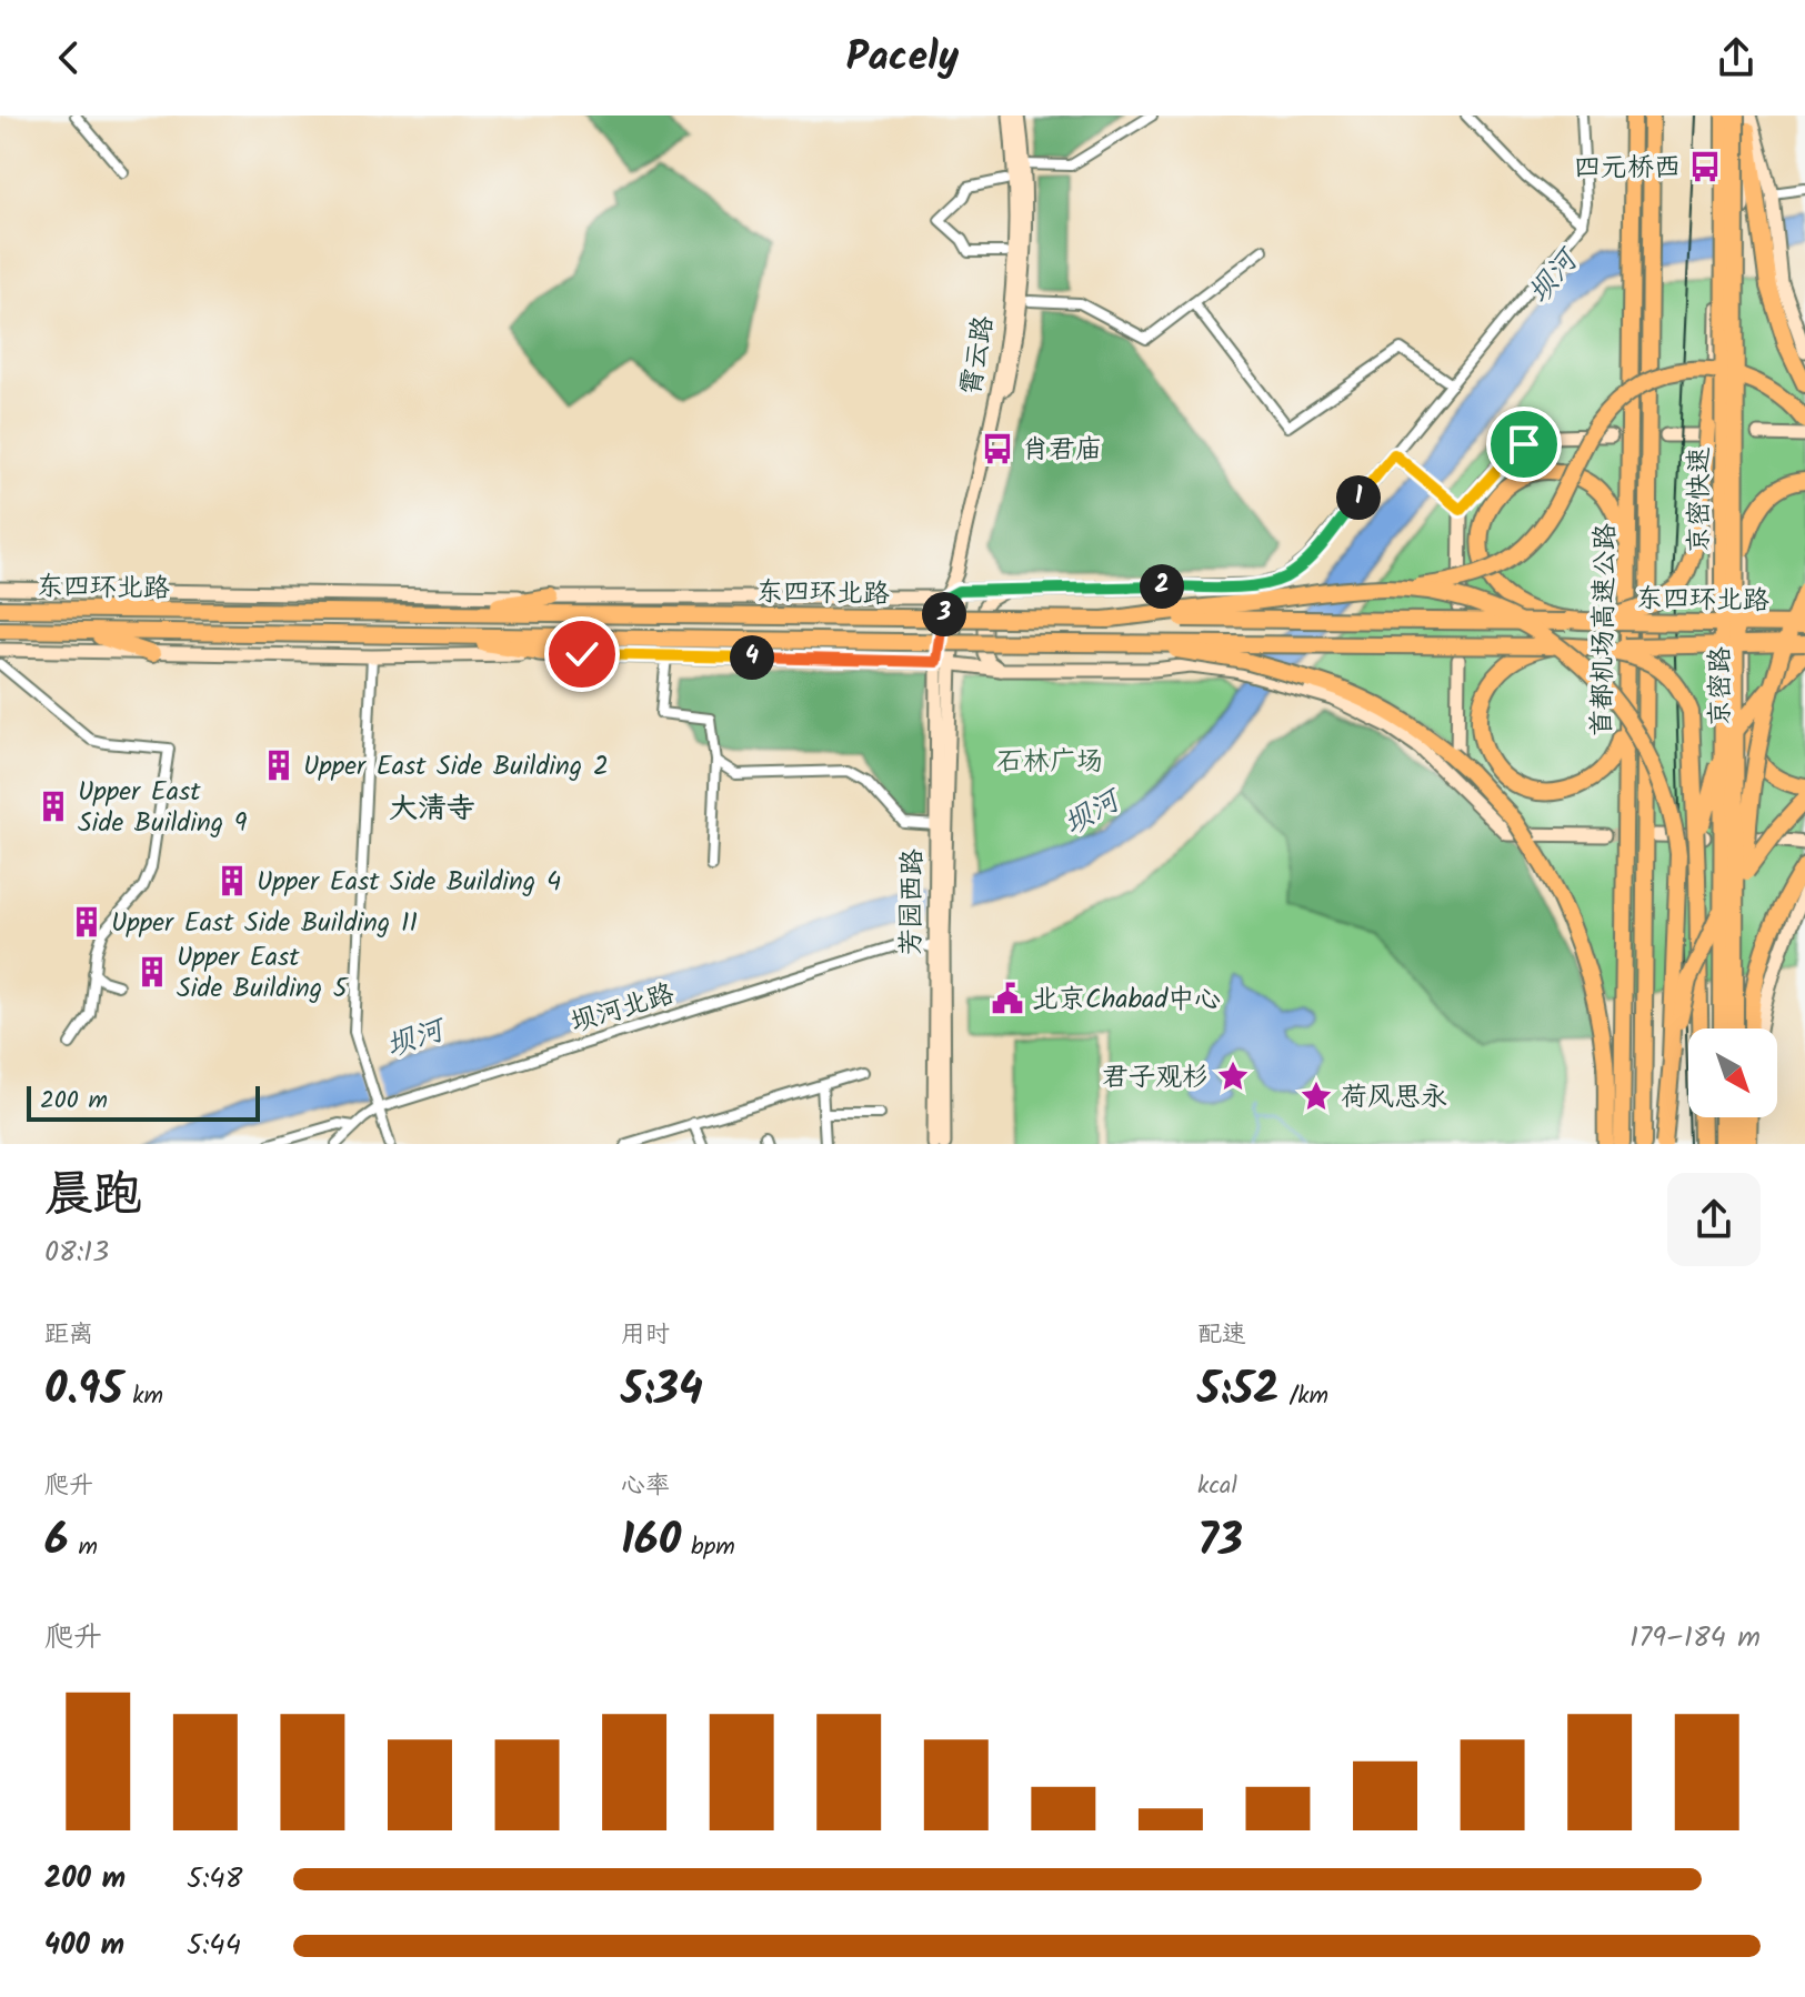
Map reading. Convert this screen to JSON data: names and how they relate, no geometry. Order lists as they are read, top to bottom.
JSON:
{
  "streets": {
    "highway": ["京密快速", "东四环北路", "首都机场高速公路"],
    "street": [
      "霄云路",
      "京密路",
      "芳园西路",
      "坝河北路"
    ]
  },
  "crossings": [
    ["霄云路", "东四环北路"],
    ["芳园西路", "坝河北路"]
  ],
  "districts": ["大清寺"],
  "water": ["坝河"],
  "parks": ["石林广场"],
  "places": {
    "bus stop": ["四元桥西", "肖君庙"],
    "building": [
      "Upper East Side Building 2",
      "Upper East Side Building 9",
      "Upper East Side Building 4",
      "Upper East Side Building 11",
      "Upper East Side Building 5"
    ],
    "public building": ["北京Chabad中心"],
    "place": ["君子观杉", "荷风思永"]
  },
  "scale_bar": "200 m",
  "north": "bottom right",
  "page": {
    "header": "Pacely",
    "pins": [
      "1",
      "2",
      "3",
      "4"
    ],
    "scale": "200 m",
    "heading": ["晨跑", "08:13"],
    "stats": [
      ["距离", "0.95 km"],
      ["用时", "5:34"],
      ["配速", "5:52 /km"],
      ["爬升", "6 m"],
      ["心率", "160 bpm"],
      ["kcal", "73"]
    ],
    "chart": ["爬升", "179–184 m"],
    "list": [
      {
        "name": "200 m",
        "note": "5:48"
      },
      {
        "name": "400 m",
        "note": "5:44"
      }
    ]
  }
}
